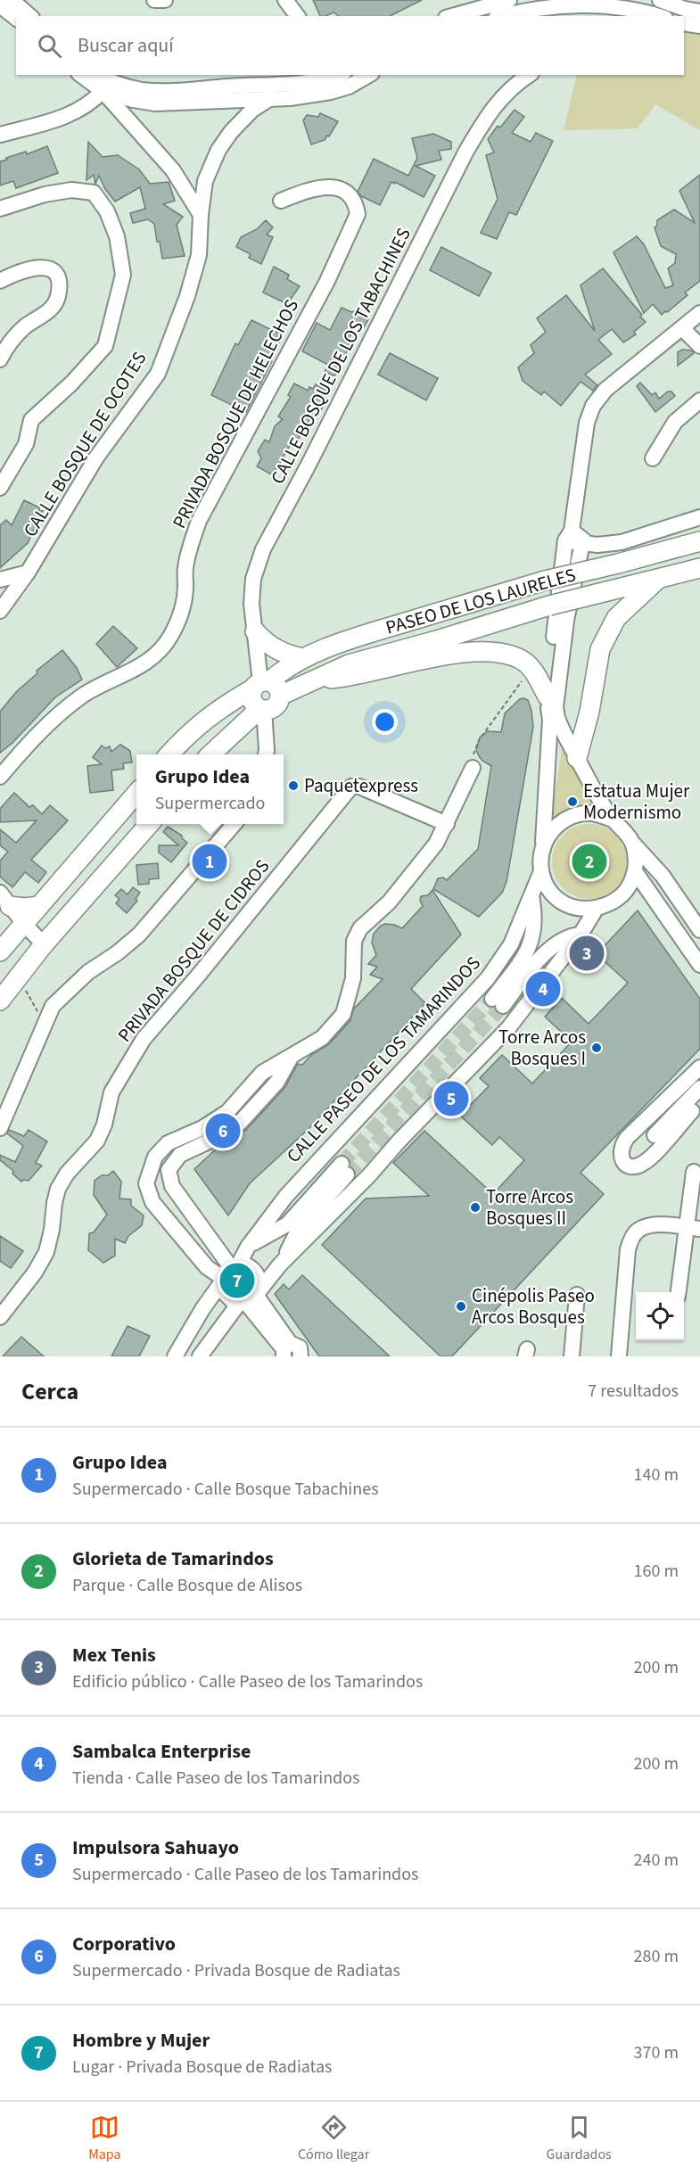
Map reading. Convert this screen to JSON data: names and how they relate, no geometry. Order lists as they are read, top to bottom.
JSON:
{
  "streets": {
    "main road": ["PASEO DE LOS LAURELES"],
    "street": [
      "CALLE BOSQUE DE LOS TABACHINES",
      "PRIVADA BOSQUE DE HELECHOS",
      "CALLE BOSQUE DE OCOTES",
      "PRIVADA BOSQUE DE CIDROS",
      "CALLE PASEO DE LOS TAMARINDOS"
    ]
  },
  "crossings": [
    ["CALLE BOSQUE DE LOS TABACHINES", "PASEO DE LOS LAURELES"]
  ],
  "places": [
    "Paquetexpress",
    "Estatua Mujer Modernismo",
    "Torre Arcos Bosques I",
    "Torre Arcos Bosques II",
    "Cinépolis Paseo Arcos Bosques"
  ],
  "page": {
    "search": "Buscar aquí",
    "popup": ["Grupo Idea", "Supermercado"],
    "pins": [
      "1",
      "2",
      "3",
      "4",
      "5",
      "6",
      "7"
    ],
    "heading": ["Cerca", "7 resultados"],
    "list": [
      {
        "mark": "1",
        "name": "Grupo Idea",
        "note": "Supermercado · Calle Bosque Tabachines",
        "value": "140 m"
      },
      {
        "mark": "2",
        "name": "Glorieta de Tamarindos",
        "note": "Parque · Calle Bosque de Alisos",
        "value": "160 m"
      },
      {
        "mark": "3",
        "name": "Mex Tenis",
        "note": "Edificio público · Calle Paseo de los Tamarindos",
        "value": "200 m"
      },
      {
        "mark": "4",
        "name": "Sambalca Enterprise",
        "note": "Tienda · Calle Paseo de los Tamarindos",
        "value": "200 m"
      },
      {
        "mark": "5",
        "name": "Impulsora Sahuayo",
        "note": "Supermercado · Calle Paseo de los Tamarindos",
        "value": "240 m"
      },
      {
        "mark": "6",
        "name": "Corporativo",
        "note": "Supermercado · Privada Bosque de Radiatas",
        "value": "280 m"
      },
      {
        "mark": "7",
        "name": "Hombre y Mujer",
        "note": "Lugar · Privada Bosque de Radiatas",
        "value": "370 m"
      }
    ],
    "nav": ["Mapa", "Cómo llegar", "Guardados"]
  }
}
